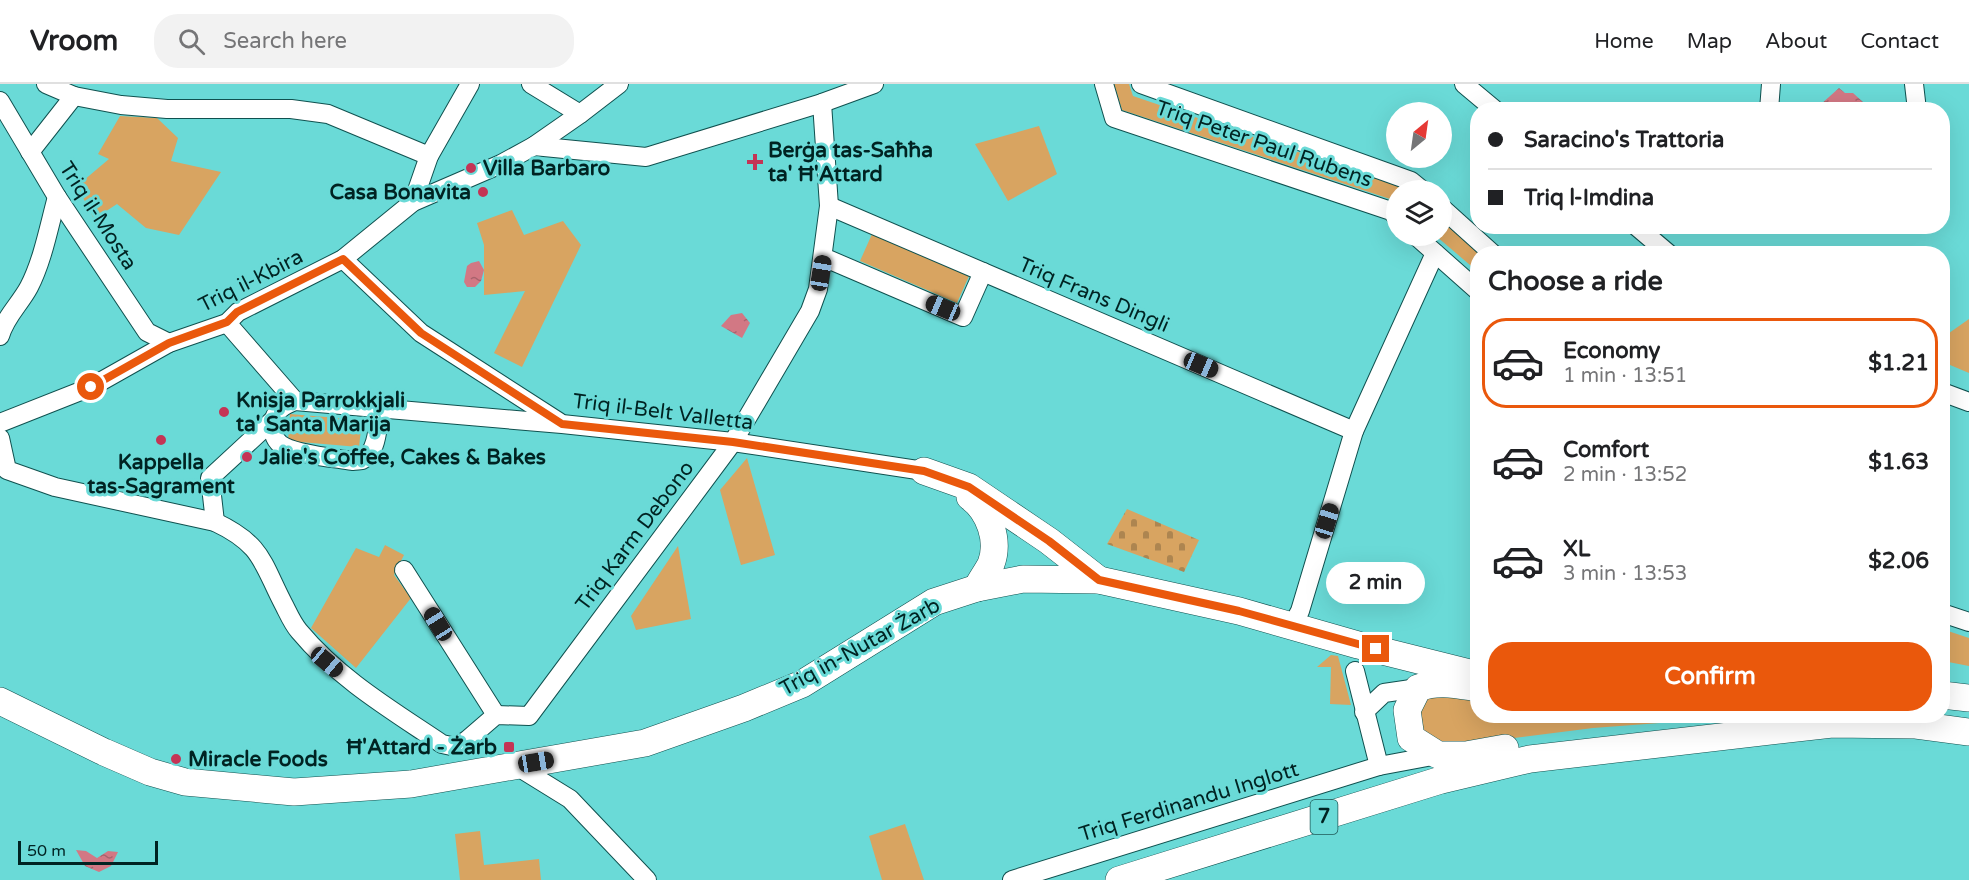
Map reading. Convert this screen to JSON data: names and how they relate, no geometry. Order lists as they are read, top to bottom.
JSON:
{
  "streets": {
    "highway": ["Triq in-Nutar Żarb", "7"],
    "street": [
      "Triq Peter Paul Rubens",
      "Triq il-Mosta",
      "Triq il-Kbira",
      "Triq Frans Dingli",
      "Triq il-Belt Valletta",
      "Triq Karm Debono",
      "Triq Ferdinandu Inglott"
    ]
  },
  "crossings": [
    ["Triq il-Mosta", "Triq il-Kbira"],
    ["Triq il-Kbira", "Triq il-Belt Valletta"],
    ["Triq Frans Dingli", "Triq Karm Debono"],
    ["Triq il-Belt Valletta", "Triq Karm Debono"]
  ],
  "places": {
    "health": ["Berġa tas-Saħħa ta' Ħ'Attard"],
    "other": [
      "Villa Barbaro",
      "Casa Bonavita",
      "Knisja Parrokkjali ta' Santa Marija",
      "Kappella tas-Sagrament",
      "Jalie's Coffee, Cakes & Bakes",
      "Miracle Foods"
    ],
    "transit": ["Ħ'Attard - Żarb"]
  },
  "scale_bar": "50 m",
  "north": "top right",
  "page": {
    "header": "Vroom",
    "search": "Search here",
    "nav": [
      "Home",
      "Map",
      "About",
      "Contact"
    ],
    "banner": ["Saracino's Trattoria", "Triq l-Imdina"],
    "heading": "Choose a ride",
    "list": [
      {
        "name": "Economy",
        "note": "1 min · 13:51",
        "value": "$1.21"
      },
      {
        "name": "Comfort",
        "note": "2 min · 13:52",
        "value": "$1.63"
      },
      {
        "name": "XL",
        "note": "3 min · 13:53",
        "value": "$2.06"
      }
    ],
    "bubble": "2 min",
    "buttons": "Confirm",
    "scale": "50 m"
  }
}
